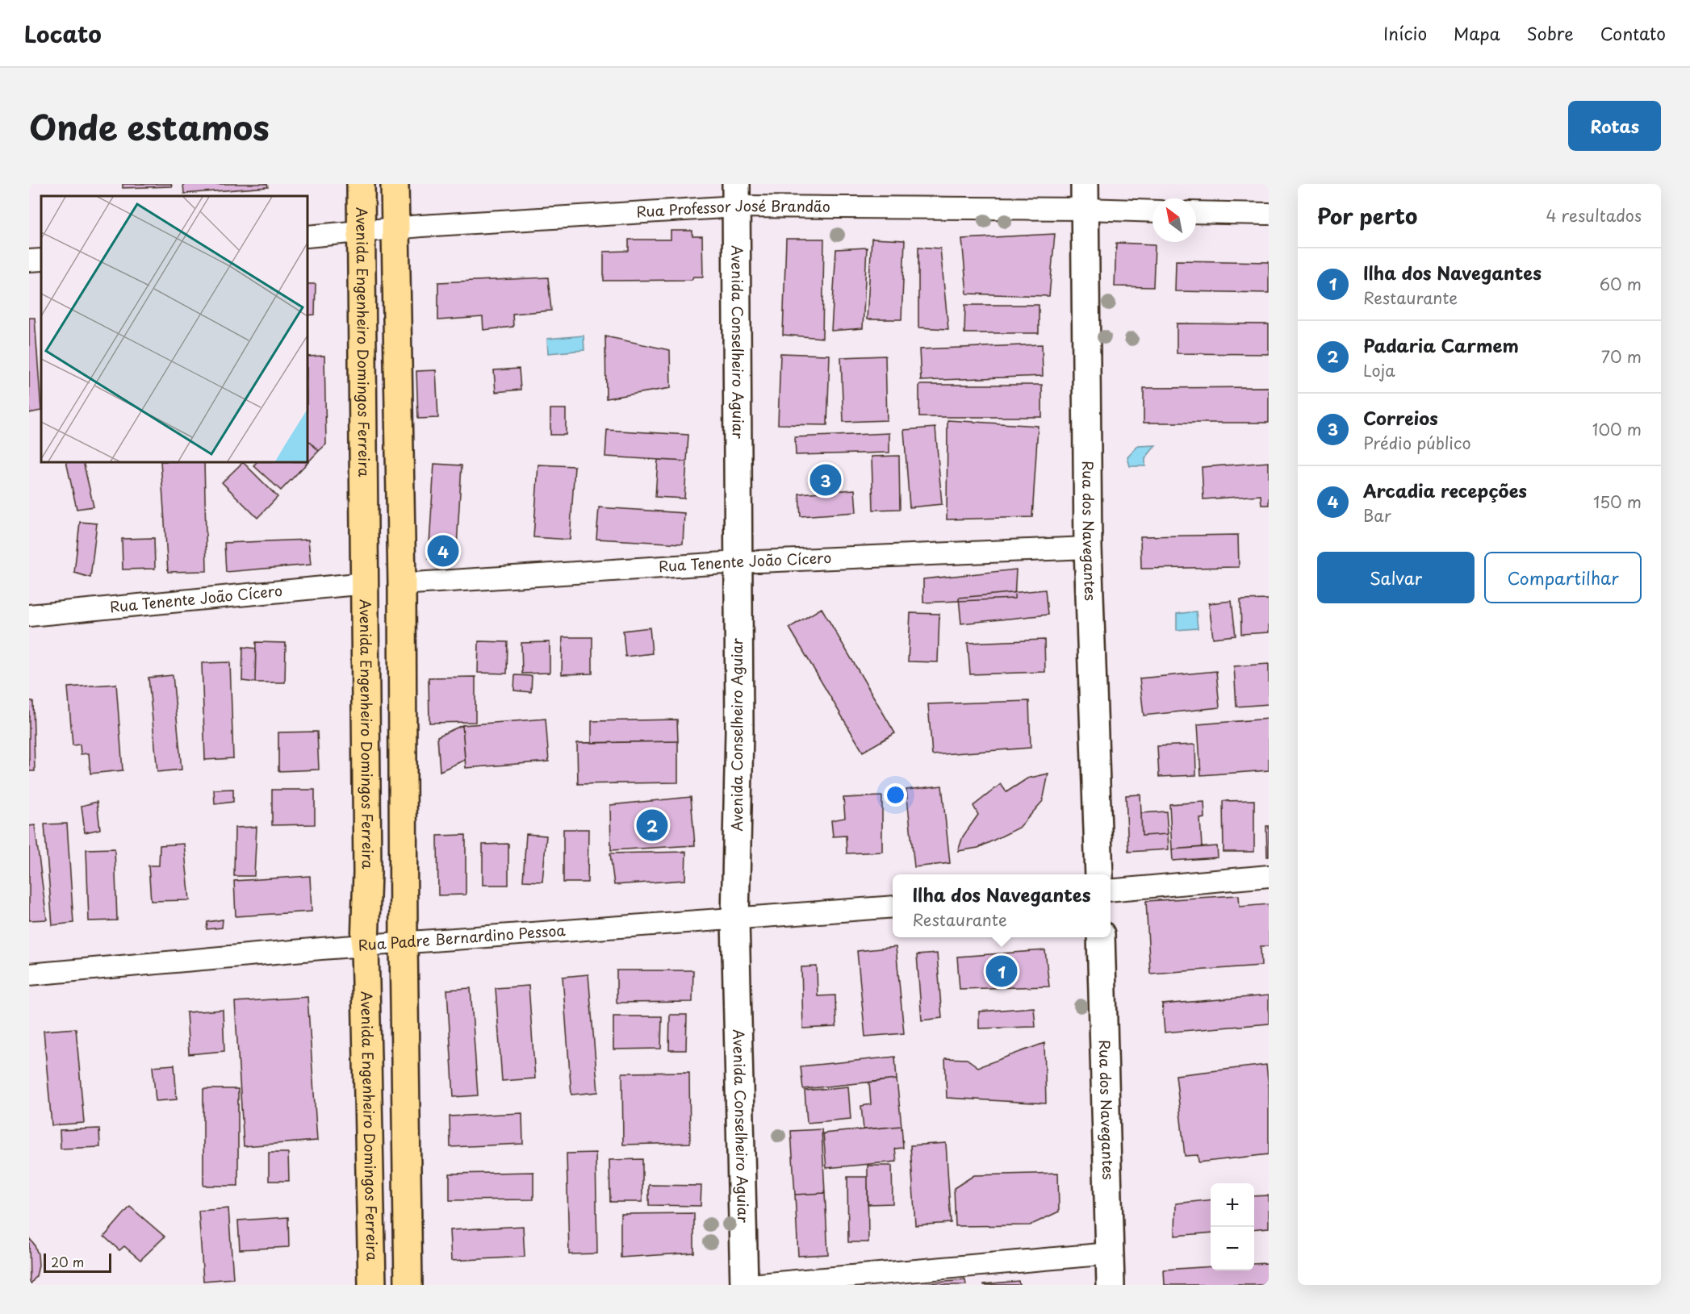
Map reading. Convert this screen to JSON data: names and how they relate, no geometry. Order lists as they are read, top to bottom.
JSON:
{
  "streets": {
    "main road": ["Avenida Engenheiro Domingos Ferreira", "Avenida Conselheiro Aguiar", "Rua dos Navegantes"],
    "street": ["Rua Professor José Brandão", "Rua Tenente João Cícero", "Rua Padre Bernardino Pessoa"]
  },
  "crossings": [
    ["Rua Professor José Brandão", "Avenida Engenheiro Domingos Ferreira"],
    ["Rua Professor José Brandão", "Avenida Conselheiro Aguiar"],
    ["Rua Professor José Brandão", "Rua dos Navegantes"],
    ["Avenida Engenheiro Domingos Ferreira", "Rua Tenente João Cícero"],
    ["Avenida Engenheiro Domingos Ferreira", "Rua Padre Bernardino Pessoa"],
    ["Avenida Conselheiro Aguiar", "Rua Tenente João Cícero"],
    ["Avenida Conselheiro Aguiar", "Rua Padre Bernardino Pessoa"],
    ["Rua dos Navegantes", "Rua Tenente João Cícero"]
  ],
  "scale_bar": "20 m",
  "north": "top left",
  "page": {
    "header": "Locato",
    "nav": [
      "Início",
      "Mapa",
      "Sobre",
      "Contato"
    ],
    "title": "Onde estamos",
    "buttons": [
      "Rotas",
      ["Salvar", "Compartilhar"]
    ],
    "heading": ["Por perto", "4 resultados"],
    "list": [
      {
        "mark": "1",
        "name": "Ilha dos Navegantes",
        "note": "Restaurante",
        "value": "60 m"
      },
      {
        "mark": "2",
        "name": "Padaria Carmem",
        "note": "Loja",
        "value": "70 m"
      },
      {
        "mark": "3",
        "name": "Correios",
        "note": "Prédio público",
        "value": "100 m"
      },
      {
        "mark": "4",
        "name": "Arcadia recepções",
        "note": "Bar",
        "value": "150 m"
      }
    ],
    "pins": [
      "3",
      "4",
      "2",
      "1"
    ],
    "popup": ["Ilha dos Navegantes", "Restaurante"],
    "map_buttons": ["+", "−"],
    "scale": "20 m"
  }
}
